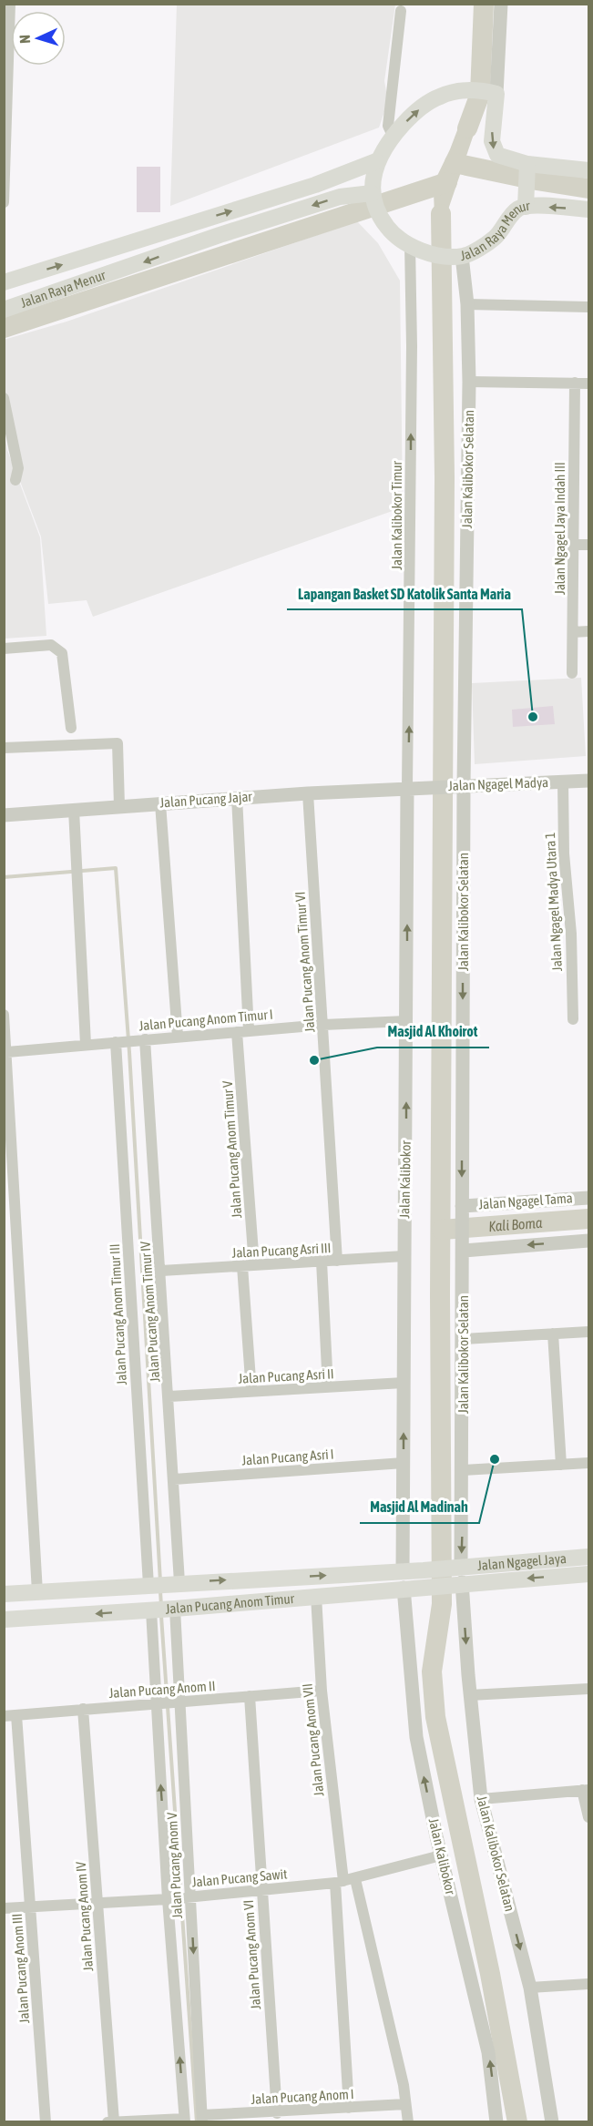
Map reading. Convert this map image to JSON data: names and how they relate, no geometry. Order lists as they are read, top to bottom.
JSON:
{
  "streets": {
    "main road": ["Jalan Raya Menur", "Jalan Ngagel Jaya", "Jalan Pucang Anom Timur"],
    "street": [
      "Jalan Kalibokor Selatan",
      "Jalan Kalibokor Timur",
      "Jalan Ngagel Jaya Indah III",
      "Jalan Ngagel Madya",
      "Jalan Pucang Jajar",
      "Jalan Ngagel Madya Utara 1",
      "Jalan Pucang Anom Timur VI",
      "Jalan Pucang Anom Timur I",
      "Jalan Pucang Anom Timur V",
      "Jalan Kalibokor",
      "Jalan Ngagel Tama",
      "Jalan Pucang Asri III",
      "Jalan Pucang Anom Timur IV",
      "Jalan Pucang Anom Timur III",
      "Jalan Pucang Asri II",
      "Jalan Pucang Asri I",
      "Jalan Pucang Anom II",
      "Jalan Pucang Anom VII",
      "Jalan Pucang Anom V",
      "Jalan Pucang Sawit",
      "Jalan Pucang Anom IV",
      "Jalan Pucang Anom VI",
      "Jalan Pucang Anom III",
      "Jalan Pucang Anom I"
    ]
  },
  "crossings": [
    ["Jalan Raya Menur", "Jalan Kalibokor Selatan"],
    ["Jalan Raya Menur", "Jalan Kalibokor Timur"],
    ["Jalan Kalibokor Selatan", "Jalan Ngagel Madya"],
    ["Jalan Kalibokor Selatan", "Jalan Ngagel Tama"],
    ["Jalan Kalibokor Selatan", "Jalan Ngagel Jaya"],
    ["Jalan Kalibokor Selatan", "Jalan Pucang Anom Timur"],
    ["Jalan Kalibokor Timur", "Jalan Ngagel Madya"],
    ["Jalan Kalibokor Timur", "Jalan Pucang Jajar"],
    ["Jalan Kalibokor Timur", "Jalan Kalibokor"],
    ["Jalan Ngagel Madya", "Jalan Pucang Jajar"],
    ["Jalan Ngagel Madya", "Jalan Ngagel Madya Utara 1"],
    ["Jalan Ngagel Madya", "Jalan Kalibokor"],
    ["Jalan Pucang Jajar", "Jalan Pucang Anom Timur VI"],
    ["Jalan Pucang Jajar", "Jalan Kalibokor"],
    ["Jalan Pucang Anom Timur VI", "Jalan Pucang Anom Timur I"],
    ["Jalan Pucang Anom Timur VI", "Jalan Pucang Asri III"],
    ["Jalan Pucang Anom Timur I", "Jalan Pucang Anom Timur V"],
    ["Jalan Pucang Anom Timur I", "Jalan Kalibokor"],
    ["Jalan Pucang Anom Timur I", "Jalan Pucang Anom Timur IV"],
    ["Jalan Pucang Anom Timur I", "Jalan Pucang Anom Timur III"],
    ["Jalan Pucang Anom Timur V", "Jalan Pucang Asri III"],
    ["Jalan Pucang Anom Timur V", "Jalan Pucang Asri II"],
    ["Jalan Kalibokor", "Jalan Pucang Asri III"],
    ["Jalan Kalibokor", "Jalan Pucang Asri II"],
    ["Jalan Kalibokor", "Jalan Pucang Asri I"],
    ["Jalan Kalibokor", "Jalan Pucang Anom Timur"],
    ["Jalan Kalibokor", "Jalan Pucang Sawit"],
    ["Jalan Pucang Asri III", "Jalan Pucang Anom Timur IV"],
    ["Jalan Pucang Anom Timur IV", "Jalan Pucang Asri II"],
    ["Jalan Pucang Anom Timur IV", "Jalan Pucang Asri I"],
    ["Jalan Pucang Anom Timur IV", "Jalan Pucang Anom Timur"],
    ["Jalan Pucang Anom Timur III", "Jalan Pucang Anom Timur"],
    ["Jalan Ngagel Jaya", "Jalan Pucang Anom Timur"],
    ["Jalan Pucang Anom Timur", "Jalan Pucang Anom VII"],
    ["Jalan Pucang Anom Timur", "Jalan Pucang Anom V"],
    ["Jalan Pucang Anom II", "Jalan Pucang Anom VII"],
    ["Jalan Pucang Anom II", "Jalan Pucang Anom V"],
    ["Jalan Pucang Anom II", "Jalan Pucang Anom IV"],
    ["Jalan Pucang Anom II", "Jalan Pucang Anom VI"],
    ["Jalan Pucang Anom II", "Jalan Pucang Anom III"],
    ["Jalan Pucang Anom VII", "Jalan Pucang Sawit"],
    ["Jalan Pucang Anom VII", "Jalan Pucang Anom I"],
    ["Jalan Pucang Anom V", "Jalan Pucang Sawit"],
    ["Jalan Pucang Anom V", "Jalan Pucang Anom I"],
    ["Jalan Pucang Sawit", "Jalan Pucang Anom IV"],
    ["Jalan Pucang Sawit", "Jalan Pucang Anom VI"],
    ["Jalan Pucang Sawit", "Jalan Pucang Anom III"],
    ["Jalan Pucang Anom VI", "Jalan Pucang Anom I"]
  ],
  "one_way": ["Jalan Kalibokor Selatan", "Jalan Kalibokor Timur", "Jalan Kalibokor"],
  "water": ["Kali Boma"],
  "places": ["Lapangan Basket SD Katolik Santa Maria", "Masjid Al Khoirot", "Masjid Al Madinah"],
  "north": "left"
}
